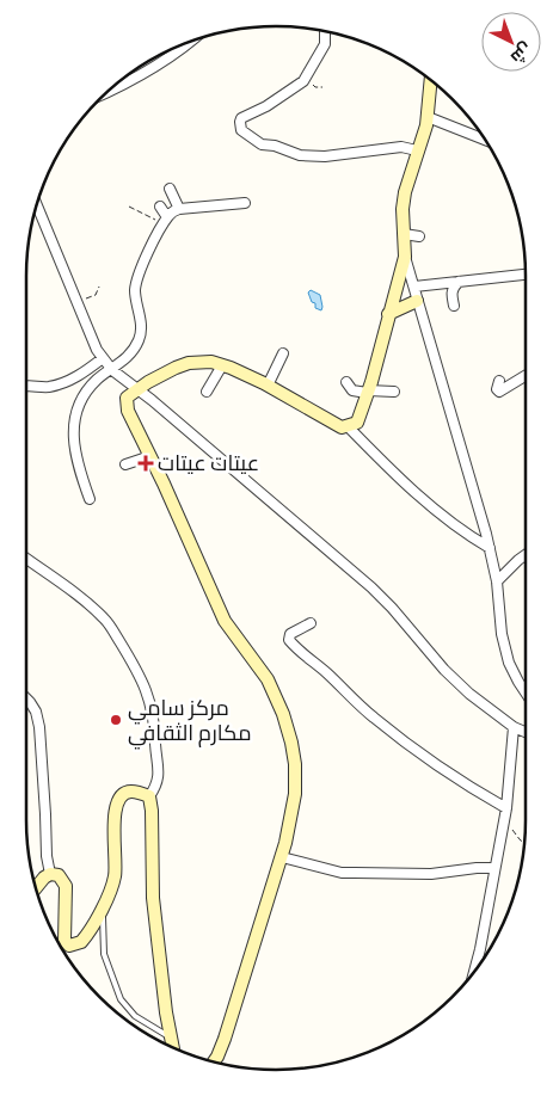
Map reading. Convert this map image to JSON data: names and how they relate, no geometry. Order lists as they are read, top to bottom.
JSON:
{
  "places": {
    "health": ["عيتات عيتات"],
    "other": ["مركز سامي مكارم الثقافي"]
  },
  "north": "bottom right"
}
